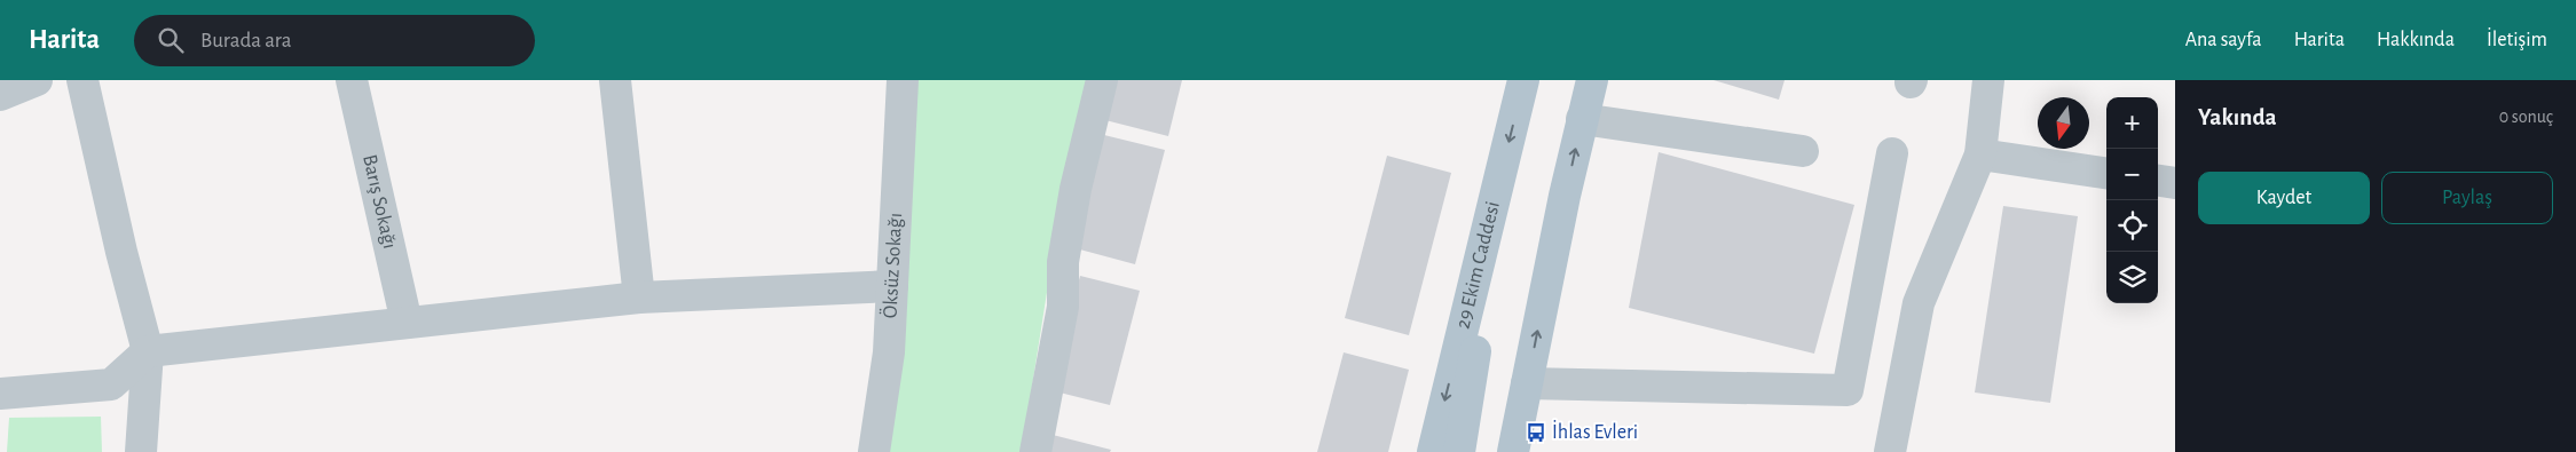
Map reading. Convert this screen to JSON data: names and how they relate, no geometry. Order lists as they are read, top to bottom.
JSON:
{
  "streets": {
    "main road": ["29 Ekim Caddesi"],
    "street": ["Barış Sokağı", "Öksüz Sokağı"]
  },
  "places": {
    "bus stop": ["İhlas Evleri"]
  },
  "north": "bottom",
  "page": {
    "header": "Harita",
    "search": "Burada ara",
    "nav": [
      "Ana sayfa",
      "Harita",
      "Hakkında",
      "İletişim"
    ],
    "heading": ["Yakında", "0 sonuç"],
    "map_buttons": ["+", "−"],
    "buttons": ["Kaydet", "Paylaş"]
  }
}
